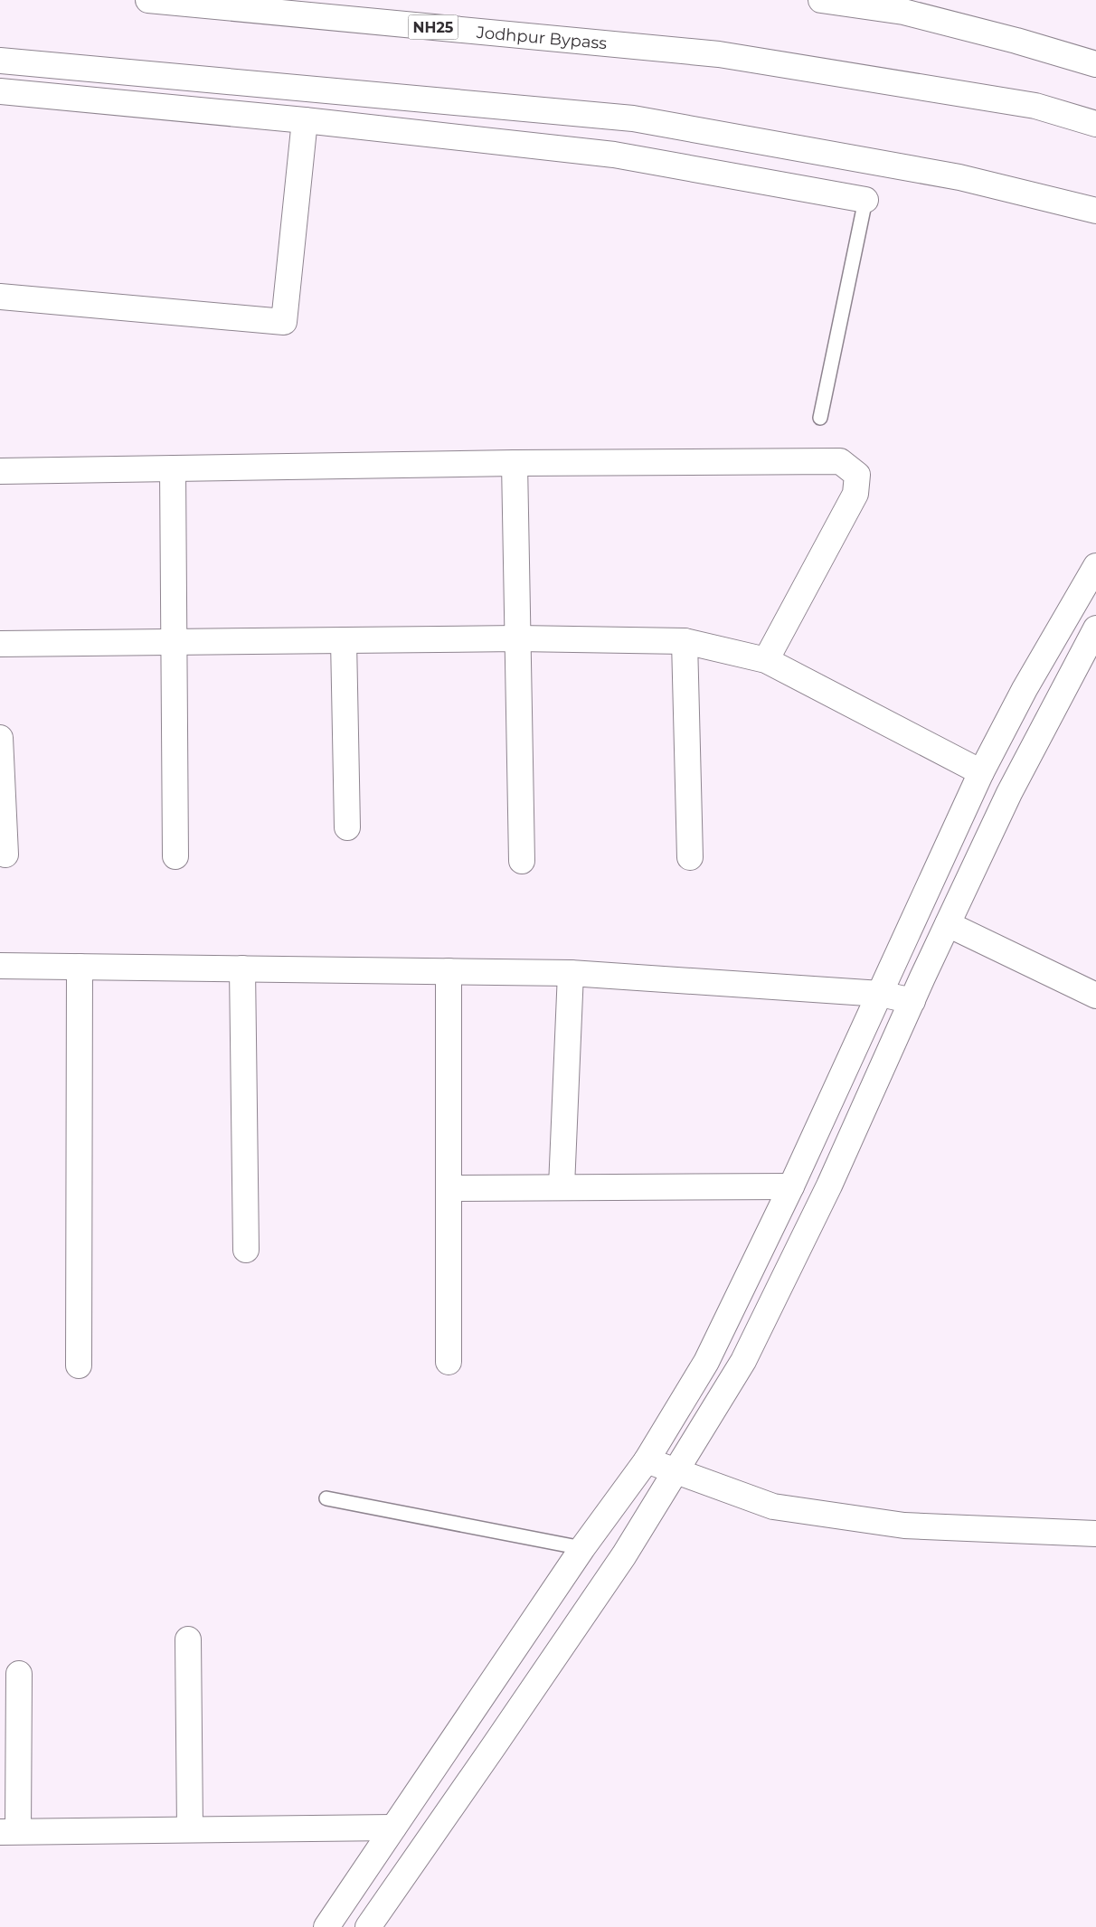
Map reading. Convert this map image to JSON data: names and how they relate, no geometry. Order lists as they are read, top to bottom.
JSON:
{
  "streets": {
    "main road": ["NH25", "Jodhpur Bypass"]
  }
}
